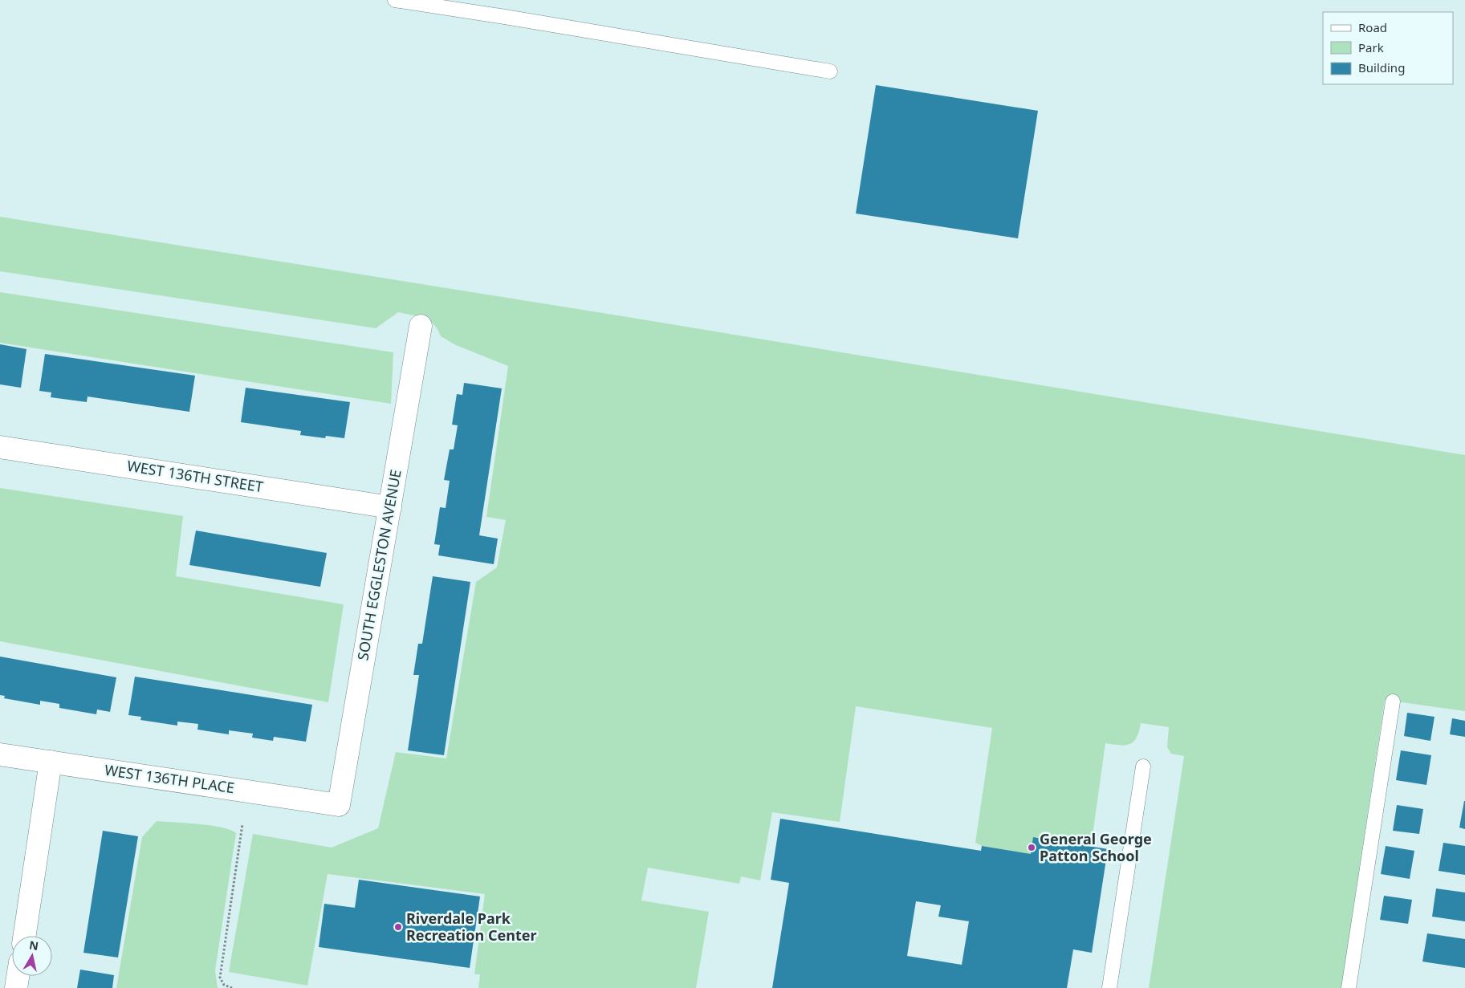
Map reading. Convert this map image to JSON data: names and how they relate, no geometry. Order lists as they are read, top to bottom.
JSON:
{
  "streets": {
    "street": ["WEST 136TH STREET", "SOUTH EGGLESTON AVENUE", "WEST 136TH PLACE"]
  },
  "crossings": [
    ["WEST 136TH STREET", "SOUTH EGGLESTON AVENUE"],
    ["SOUTH EGGLESTON AVENUE", "WEST 136TH PLACE"]
  ],
  "places": ["General George Patton School", "Riverdale Park Recreation Center"],
  "legend": ["Road", "Park", "Building"],
  "north": "top"
}
